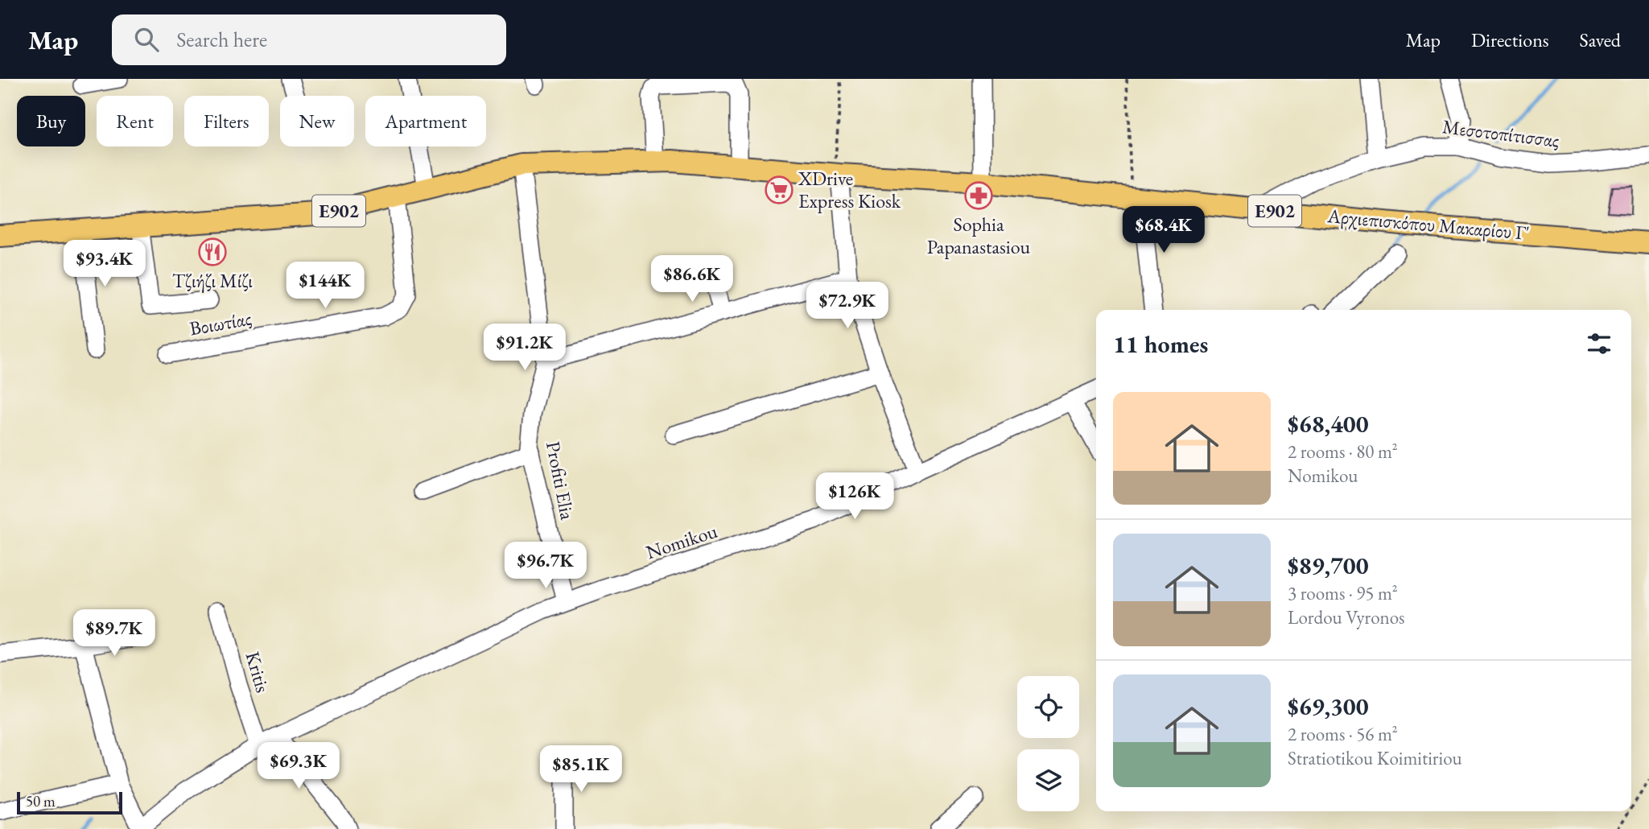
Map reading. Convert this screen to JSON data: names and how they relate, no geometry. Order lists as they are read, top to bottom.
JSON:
{
  "streets": {
    "main road": ["E902", "Αρχιεπισκόπου Μακαρίου Γ'"],
    "street": [
      "Μεσοτοπίτισσας",
      "Βοιωτίας",
      "Profiti Elia",
      "Nomikou",
      "Kritis"
    ]
  },
  "crossings": [
    ["Μεσοτοπίτισσας", "Αρχιεπισκόπου Μακαρίου Γ'"],
    ["Αρχιεπισκόπου Μακαρίου Γ'", "Βοιωτίας"],
    ["Αρχιεπισκόπου Μακαρίου Γ'", "Profiti Elia"],
    ["Profiti Elia", "Nomikou"],
    ["Nomikou", "Kritis"]
  ],
  "places": {
    "supermarket": ["XDrive Express Kiosk"],
    "pharmacy": ["Sophia Papanastasiou"],
    "restaurant": ["Τζιήζι Μίζι"]
  },
  "scale_bar": "50 m",
  "page": {
    "header": "Map",
    "search": "Search here",
    "nav": ["Map", "Directions", "Saved"],
    "chip": [
      "Buy",
      "Rent",
      "Filters",
      "New",
      "Apartment"
    ],
    "price": [
      "$68.4K",
      "$93.4K",
      "$86.6K",
      "$144K",
      "$72.9K",
      "$91.2K",
      "$126K",
      "$96.7K",
      "$89.7K",
      "$69.3K",
      "$85.1K"
    ],
    "heading": "11 homes",
    "list": [
      {
        "name": "$68,400",
        "note": "2 rooms · 80 m² · Nomikou"
      },
      {
        "name": "$89,700",
        "note": "3 rooms · 95 m² · Lordou Vyronos"
      },
      {
        "name": "$69,300",
        "note": "2 rooms · 56 m² · Stratiotikou Koimitiriou"
      }
    ],
    "scale": "50 m"
  }
}
